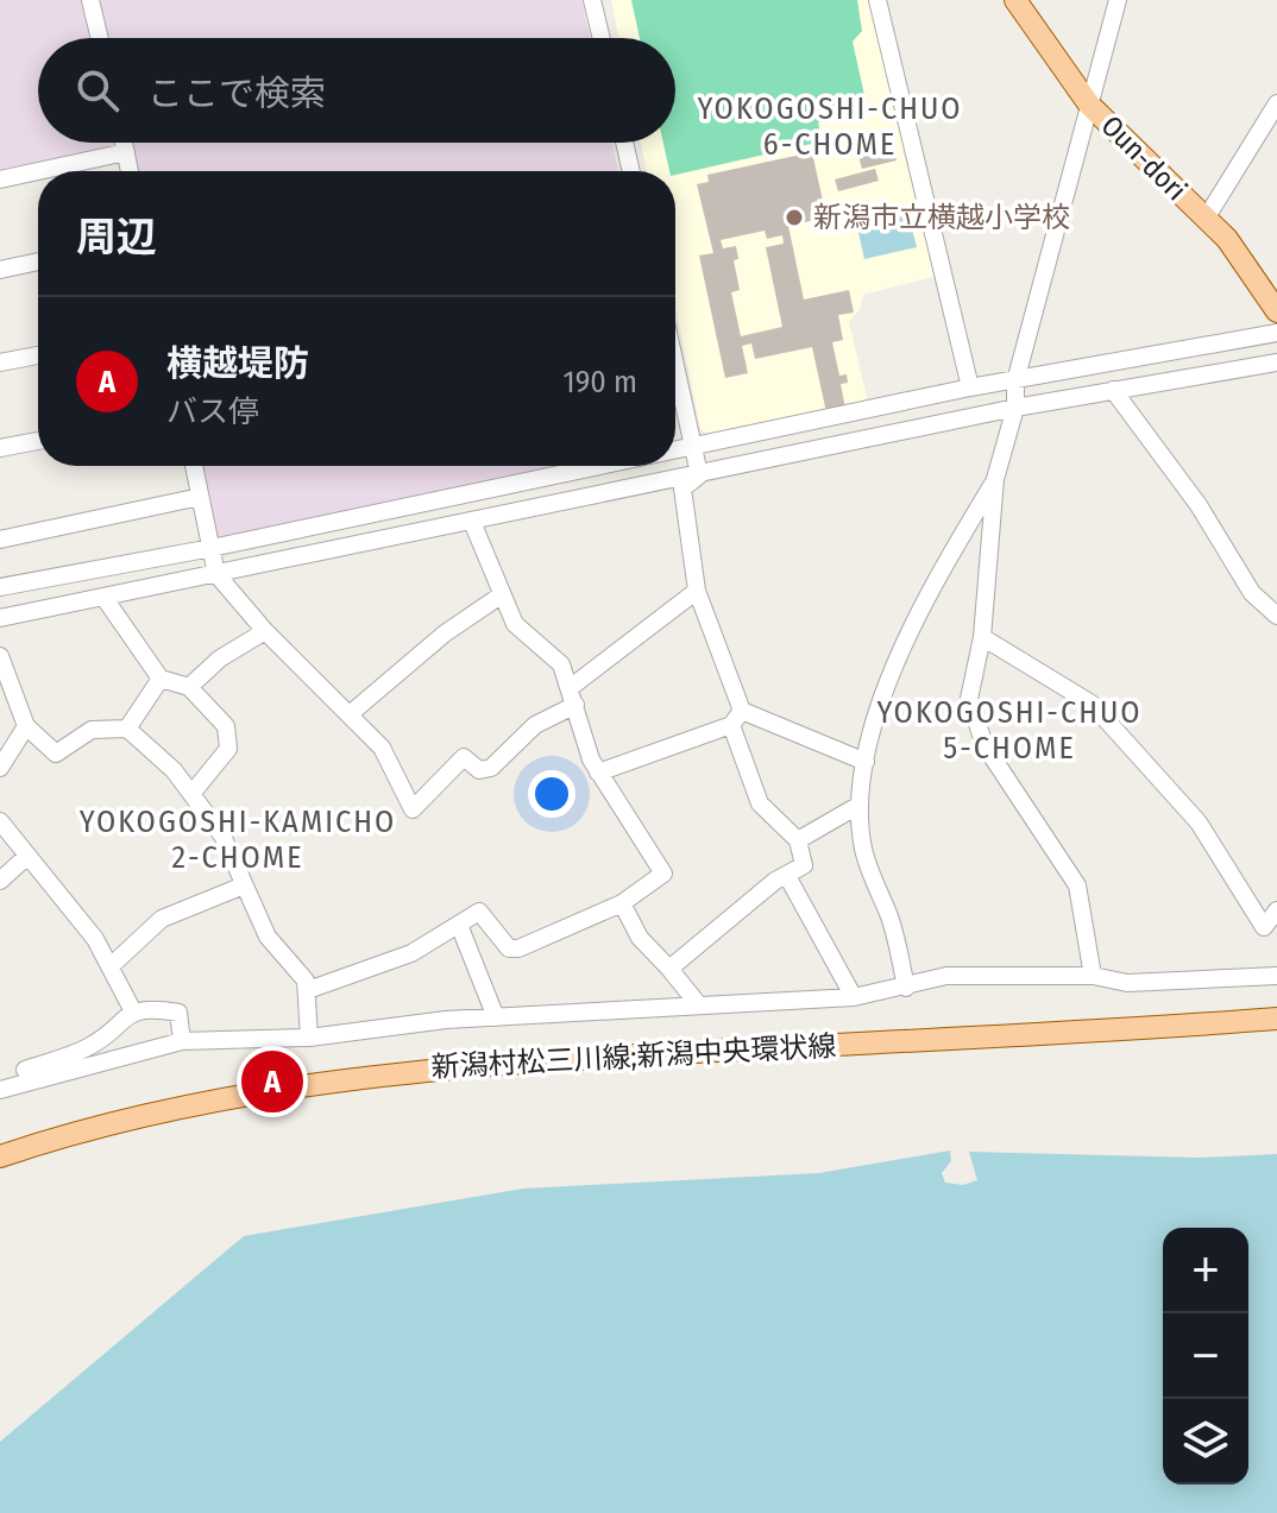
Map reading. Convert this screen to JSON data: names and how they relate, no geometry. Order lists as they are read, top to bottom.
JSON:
{
  "streets": {
    "main road": ["Oun-dori", "新潟村松三川線;新潟中央環状線"]
  },
  "districts": ["YOKOGOSHI-CHUO 6-CHOME", "YOKOGOSHI-CHUO 5-CHOME", "YOKOGOSHI-KAMICHO 2-CHOME"],
  "places": ["新潟市立横越小学校"],
  "page": {
    "search": "ここで検索",
    "heading": "周辺",
    "list": [
      {
        "mark": "A",
        "name": "横越堤防",
        "note": "バス停",
        "value": "190 m"
      }
    ],
    "pins": "A",
    "map_buttons": ["+", "−"]
  }
}
